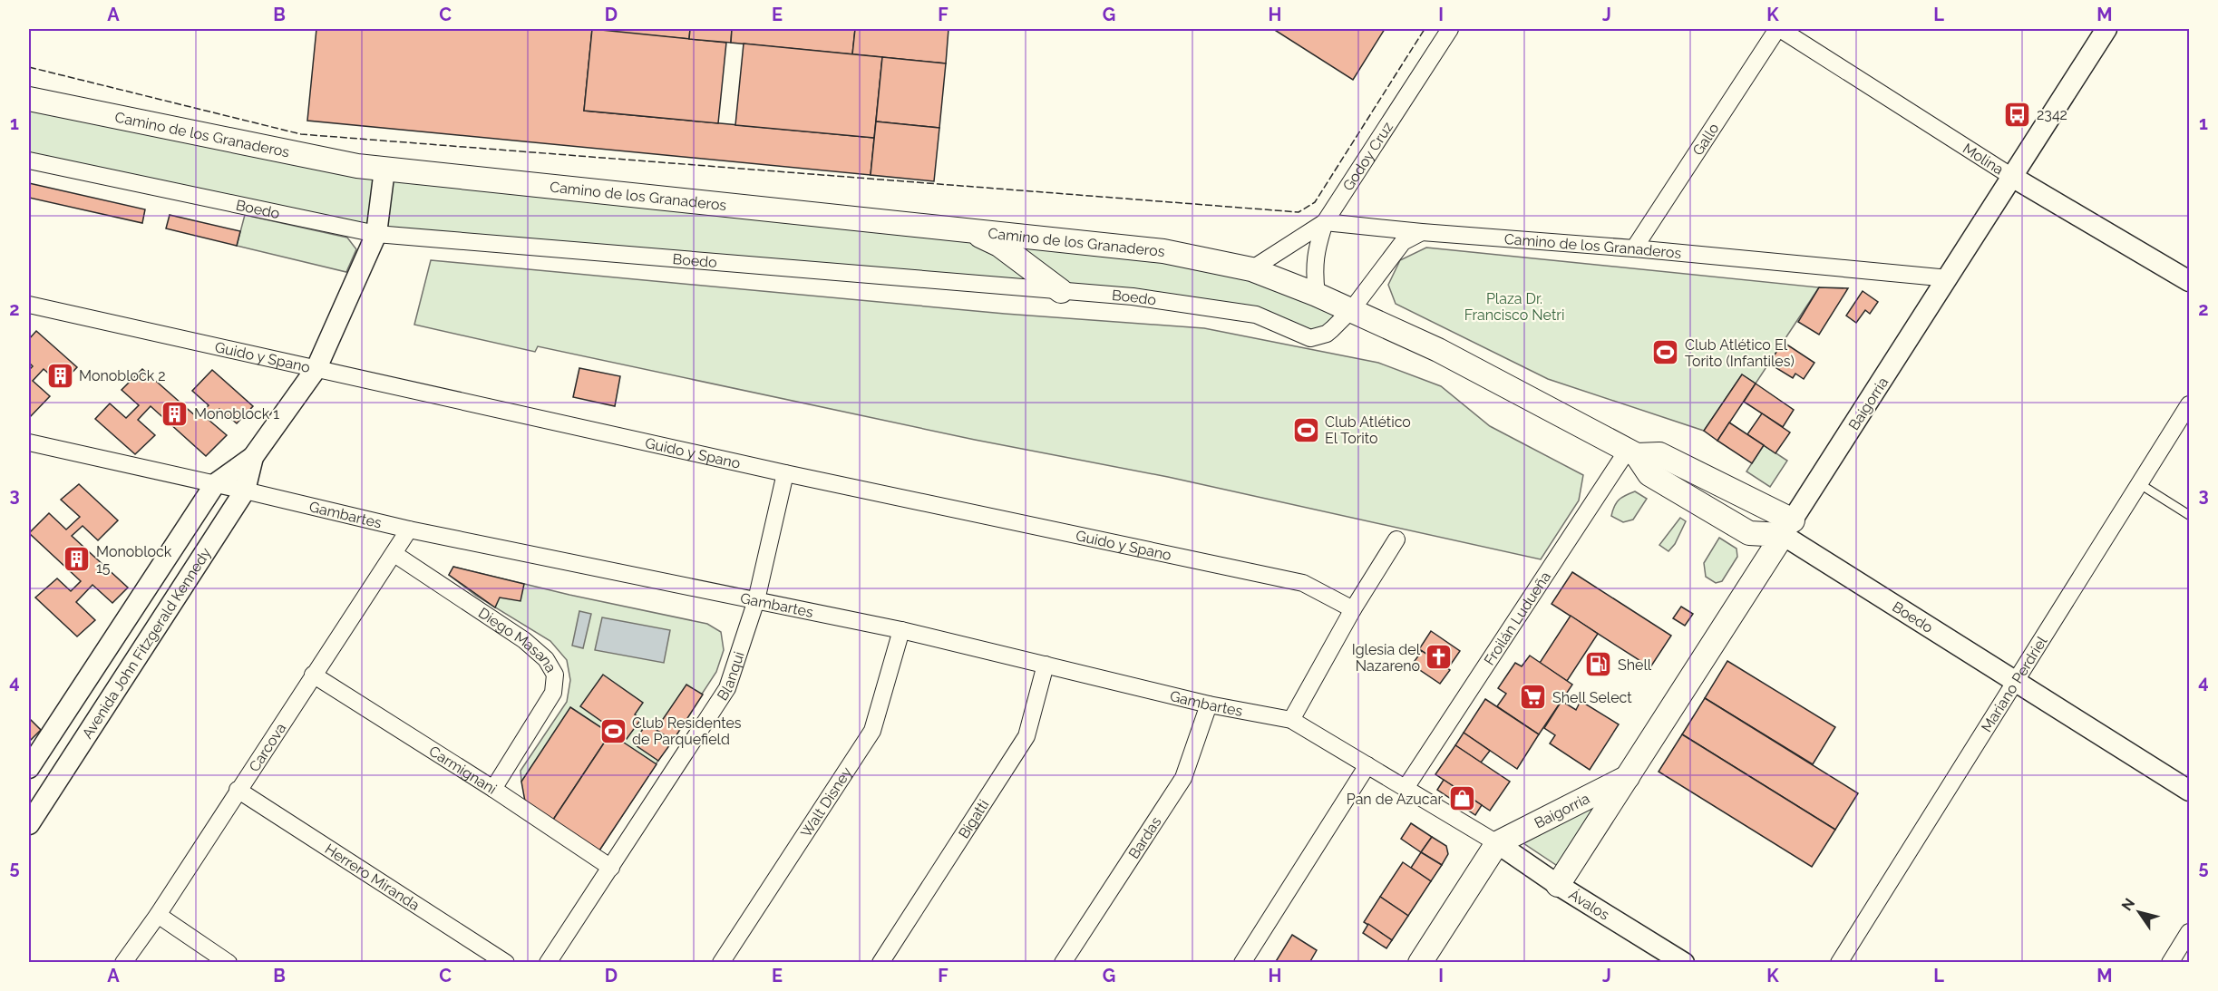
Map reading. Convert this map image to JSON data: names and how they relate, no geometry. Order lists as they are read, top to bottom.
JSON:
{
  "streets": {
    "main road": ["Camino de los Granaderos", "Boedo", "Baigorria"],
    "street": [
      "Gallo",
      "Godoy Cruz",
      "Molina",
      "Guido y Spano",
      "Gambartes",
      "Froilán Ludueña",
      "Avenida John Fitzgerald Kennedy",
      "Diego Masana",
      "Blanqui",
      "Mariano Perdriel",
      "Carcova",
      "Carmignani",
      "Walt Disney",
      "Bigatti",
      "Bardas",
      "Herrero Miranda",
      "Ávalos"
    ]
  },
  "crossings": [
    ["Camino de los Granaderos", "Gallo"],
    ["Camino de los Granaderos", "Godoy Cruz"],
    ["Camino de los Granaderos", "Boedo"],
    ["Camino de los Granaderos", "Baigorria"],
    ["Camino de los Granaderos", "Avenida John Fitzgerald Kennedy"],
    ["Gallo", "Molina"],
    ["Godoy Cruz", "Boedo"],
    ["Molina", "Baigorria"],
    ["Boedo", "Baigorria"],
    ["Boedo", "Froilán Ludueña"],
    ["Boedo", "Avenida John Fitzgerald Kennedy"],
    ["Boedo", "Mariano Perdriel"],
    ["Guido y Spano", "Avenida John Fitzgerald Kennedy"],
    ["Guido y Spano", "Blanqui"],
    ["Baigorria", "Gambartes"],
    ["Baigorria", "Ávalos"],
    ["Gambartes", "Froilán Ludueña"],
    ["Gambartes", "Avenida John Fitzgerald Kennedy"],
    ["Gambartes", "Blanqui"],
    ["Gambartes", "Carcova"],
    ["Gambartes", "Walt Disney"],
    ["Gambartes", "Bigatti"],
    ["Gambartes", "Bardas"],
    ["Gambartes", "Ávalos"],
    ["Diego Masana", "Carcova"],
    ["Diego Masana", "Carmignani"],
    ["Blanqui", "Carmignani"],
    ["Carcova", "Carmignani"],
    ["Carcova", "Herrero Miranda"]
  ],
  "parks": ["Plaza Dr. Francisco Netri"],
  "places": {
    "bus stop": ["2342"],
    "sports": ["Club Atlético El Torito (Infantiles)", "Club Atlético El Torito", "Club Residentes de Parquefield"],
    "building": ["Monoblock 2", "Monoblock 1", "Monoblock 15"],
    "church": ["Iglesia del Nazareno"],
    "fuel station": ["Shell"],
    "supermarket": ["Shell Select"],
    "shop": ["Pan de Azucar"]
  },
  "north": "top left",
  "grid": {
    "columns": [
      "A",
      "B",
      "C",
      "D",
      "E",
      "F",
      "G",
      "H",
      "I",
      "J",
      "K",
      "L",
      "M"
    ],
    "rows": [
      "1",
      "2",
      "3",
      "4",
      "5"
    ]
  }
}
